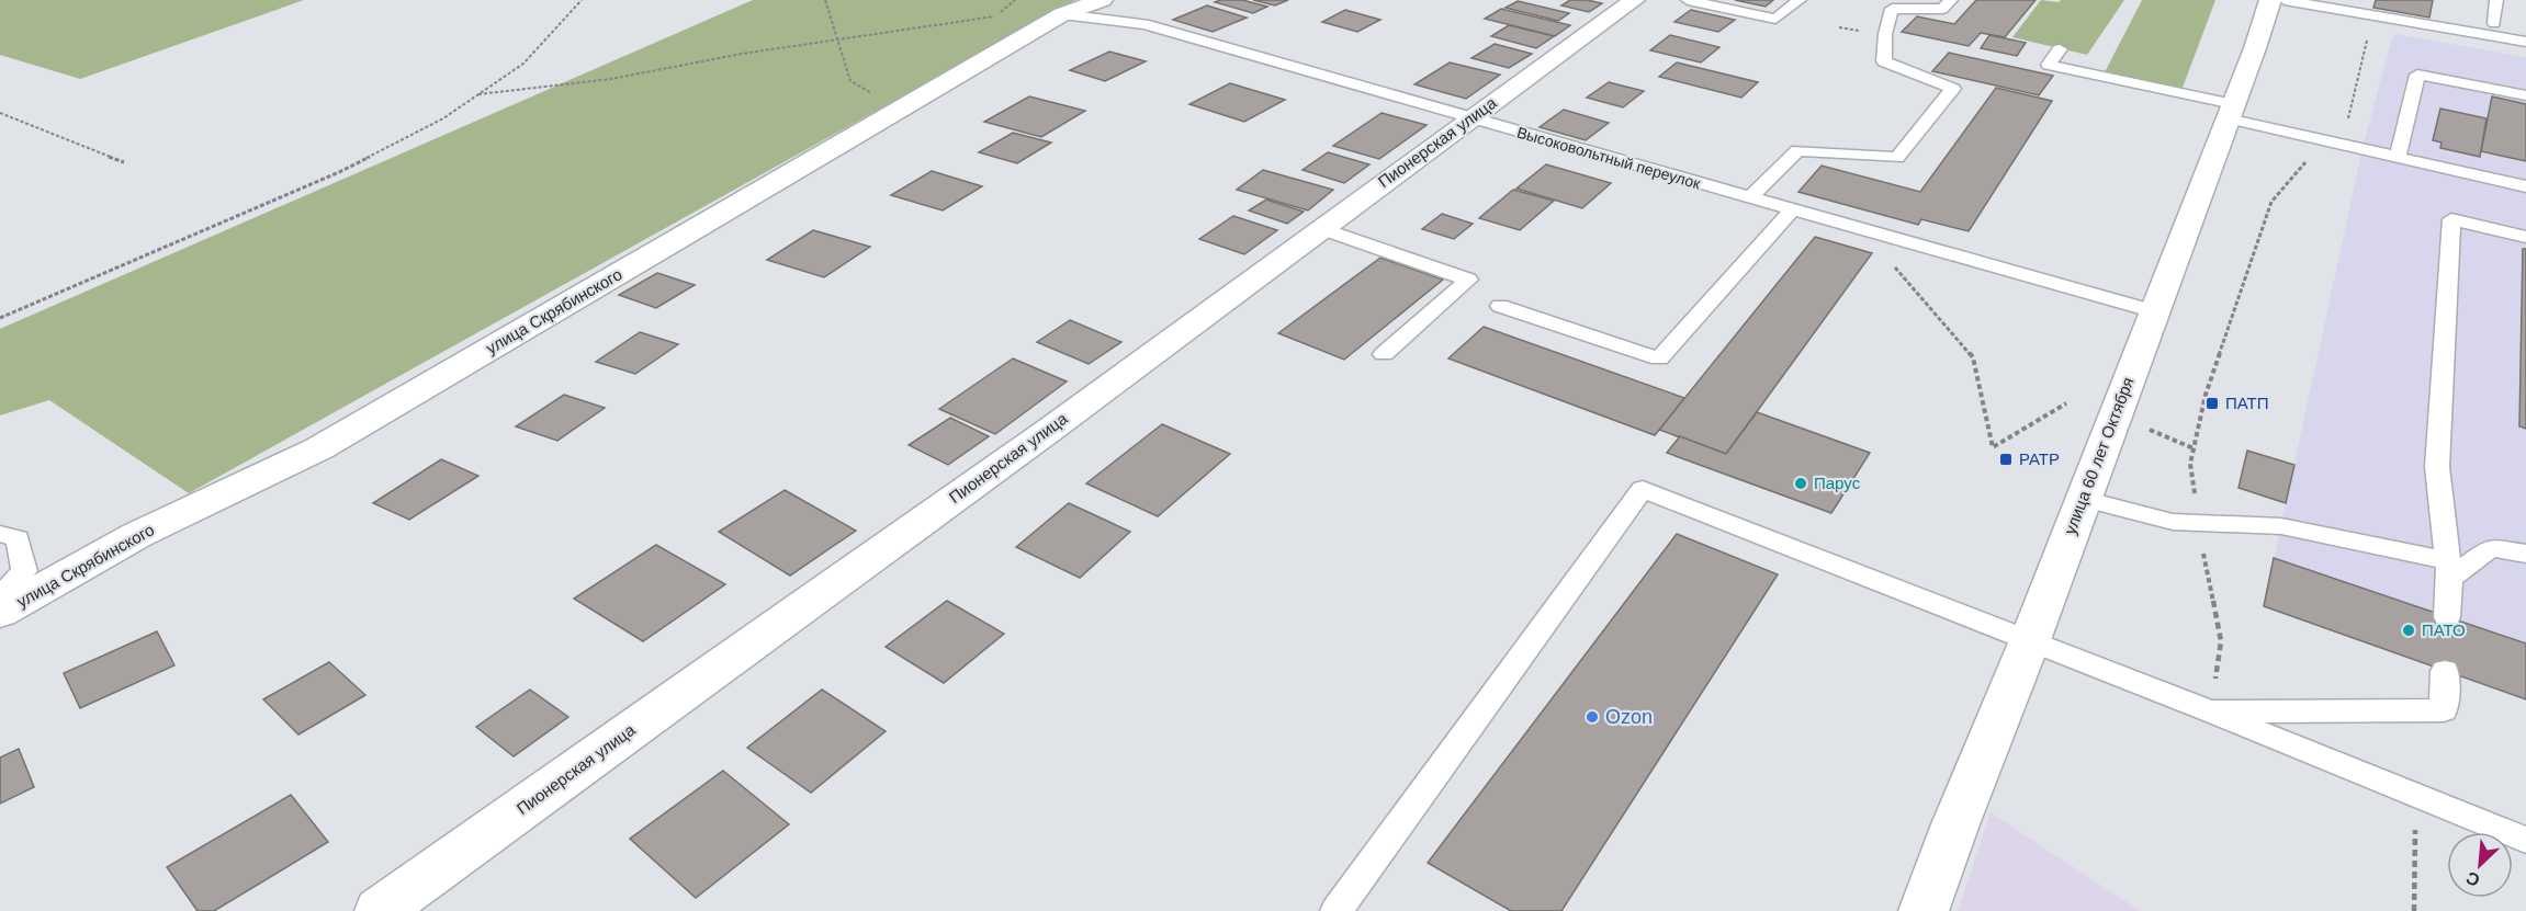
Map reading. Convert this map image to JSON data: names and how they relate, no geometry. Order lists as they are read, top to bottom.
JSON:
{
  "streets": {
    "street": ["Пионерская улица", "улица Скрябинского", "улица 60 лет Октября"],
    "lane": ["Высоковольтный переулок"]
  },
  "crossings": [
    ["Пионерская улица", "Высоковольтный переулок"],
    ["Высоковольтный переулок", "улица Скрябинского"],
    ["Высоковольтный переулок", "улица 60 лет Октября"]
  ],
  "places": {
    "transit": ["ПАТП", "PATP"],
    "other": ["Парус", "ПАТО", "Ozon"]
  },
  "north": "bottom left"
}
